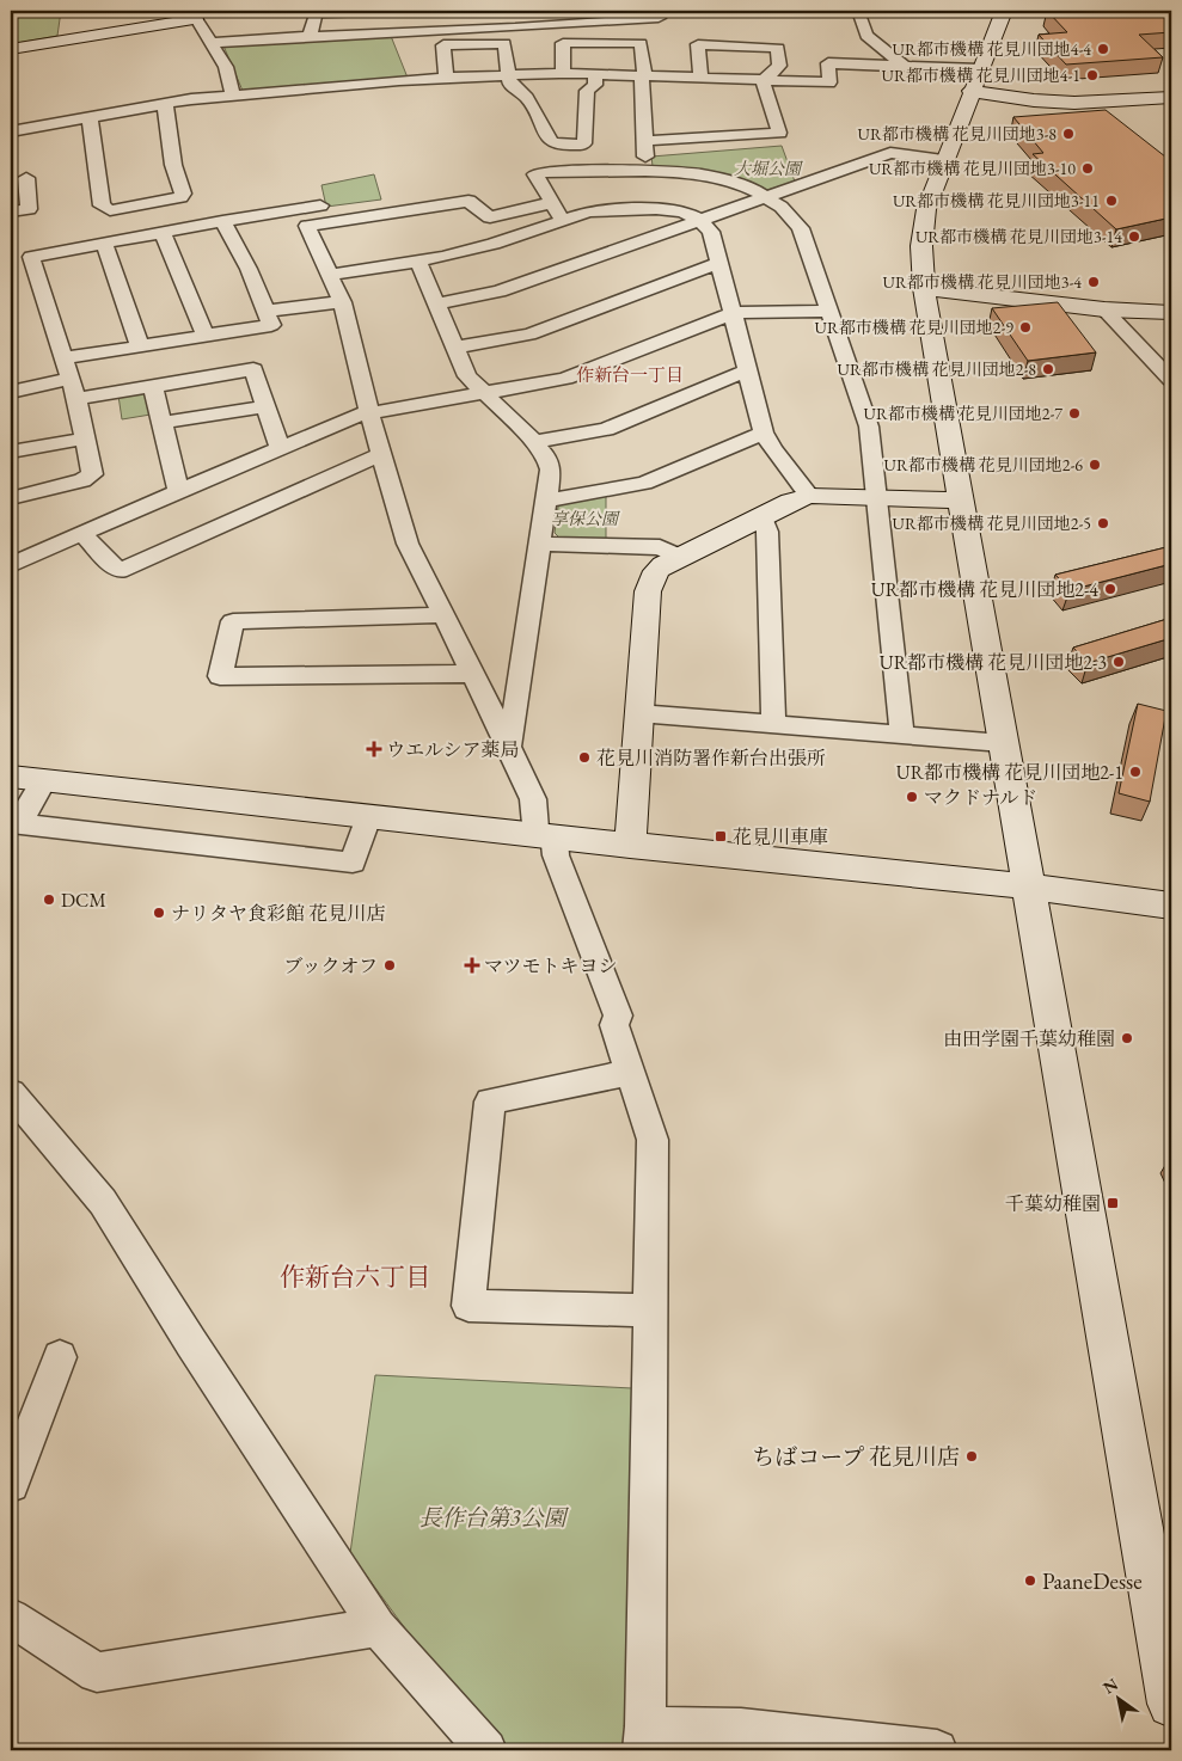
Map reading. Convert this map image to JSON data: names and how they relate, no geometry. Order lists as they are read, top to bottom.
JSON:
{
  "districts": ["作新台一丁目", "作新台六丁目"],
  "parks": ["大堀公園", "享保公園", "長作台第3公園"],
  "places": {
    "other": [
      "UR都市機構 花見川団地4-4",
      "UR都市機構 花見川団地4-1",
      "UR都市機構 花見川団地3-8",
      "UR都市機構 花見川団地3-10",
      "UR都市機構 花見川団地3-11",
      "UR都市機構 花見川団地3-14",
      "UR都市機構 花見川団地3-4",
      "UR都市機構 花見川団地2-9",
      "UR都市機構 花見川団地2-8",
      "UR都市機構 花見川団地2-7",
      "UR都市機構 花見川団地2-6",
      "UR都市機構 花見川団地2-5",
      "UR都市機構 花見川団地2-4",
      "UR都市機構 花見川団地2-3",
      "花見川消防署作新台出張所",
      "UR都市機構 花見川団地2-1",
      "マクドナルド",
      "DCM",
      "ナリタヤ食彩館 花見川店",
      "ブックオフ",
      "由田学園千葉幼稚園",
      "ちばコープ 花見川店",
      "PaaneDesse"
    ],
    "health": ["ウエルシア薬局", "マツモトキヨシ"],
    "transit": ["花見川車庫", "千葉幼稚園"]
  },
  "north": "top left"
}
